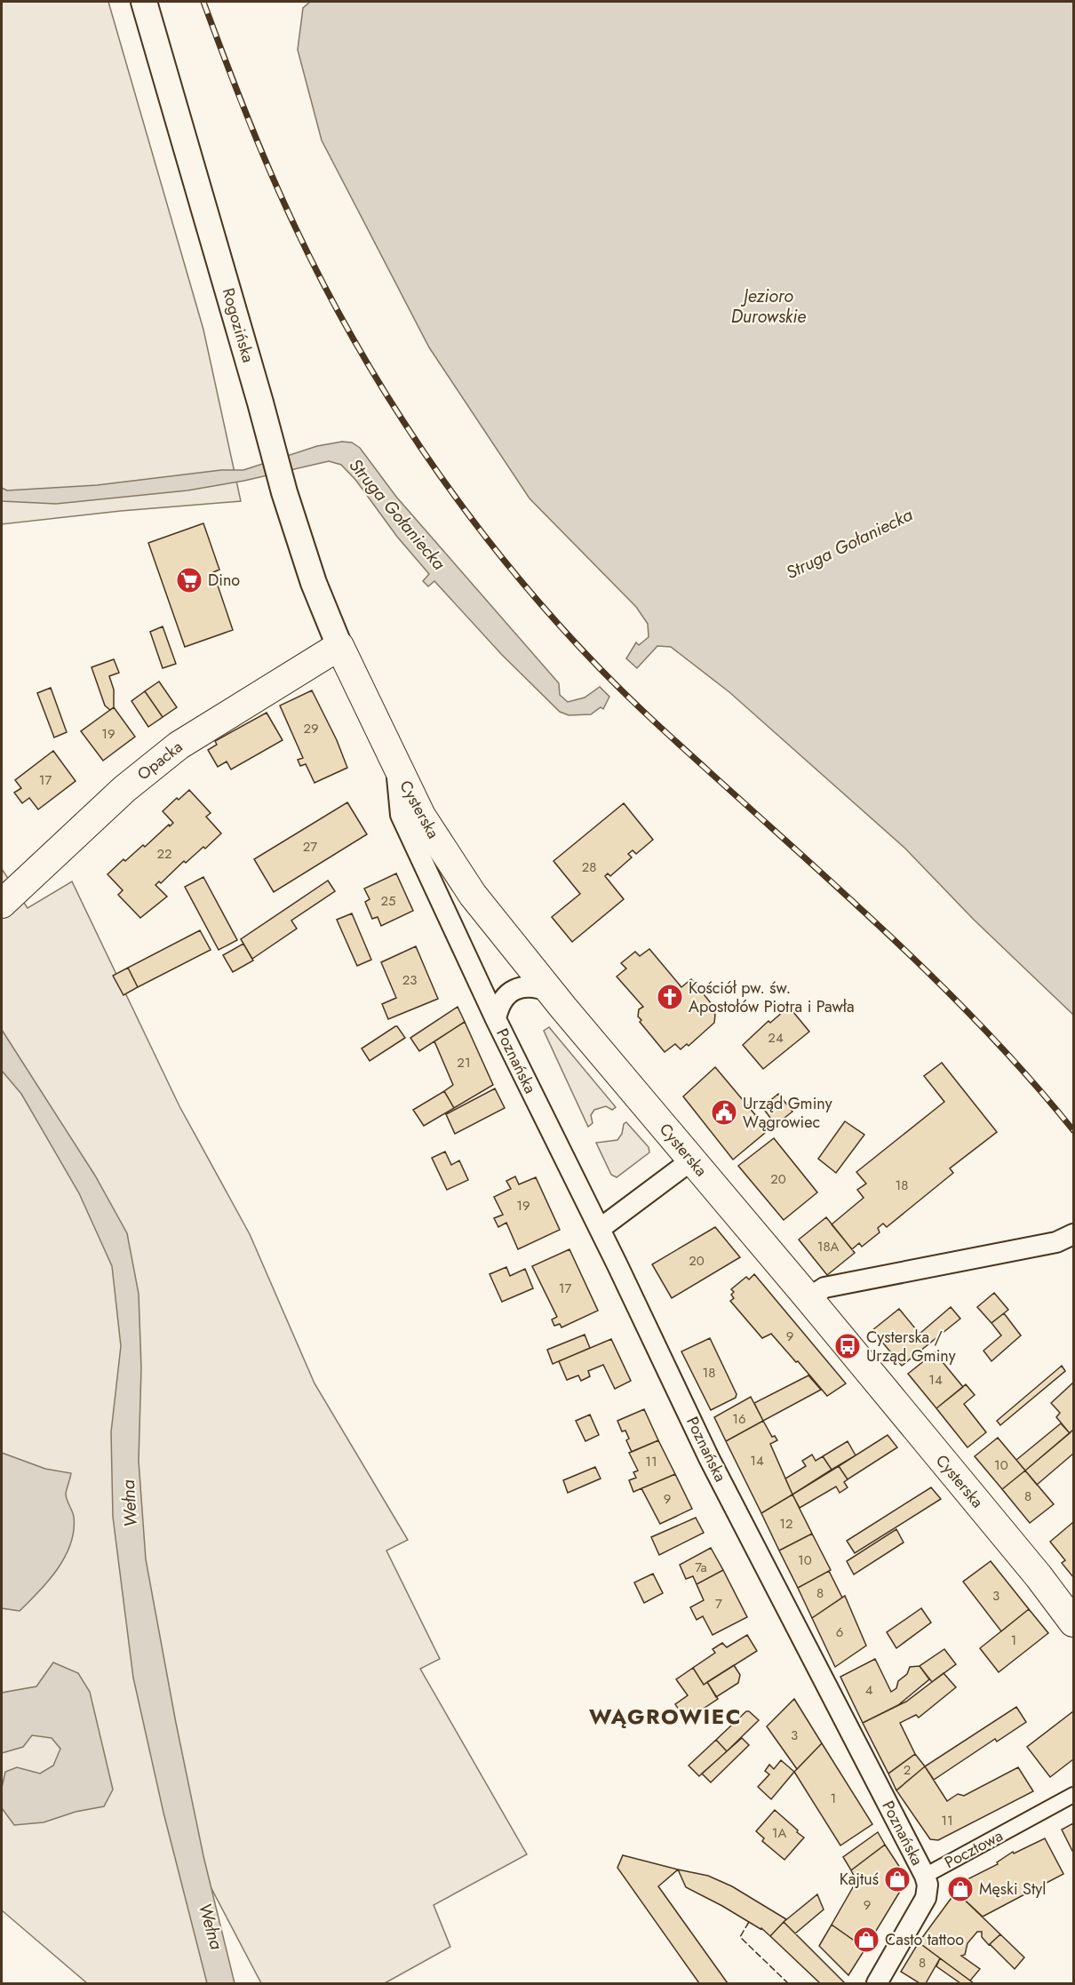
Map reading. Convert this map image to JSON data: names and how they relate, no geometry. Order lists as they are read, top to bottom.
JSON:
{
  "streets": {
    "main road": ["Opacka", "Cysterska"],
    "street": ["Rogozińska", "Poznańska", "Pocztowa"]
  },
  "crossings": [
    ["Rogozińska", "Opacka"],
    ["Rogozińska", "Cysterska"],
    ["Opacka", "Cysterska"],
    ["Cysterska", "Poznańska"],
    ["Poznańska", "Pocztowa"]
  ],
  "districts": ["WĄGROWIEC"],
  "water": ["Jezioro Durowskie", "Struga Gołaniecka", "Wełna"],
  "places": {
    "supermarket": ["Dino"],
    "church": ["Kościół pw. św. Apostołów Piotra i Pawła"],
    "public building": ["Urząd Gminy Wągrowiec"],
    "bus stop": ["Cysterska / Urząd Gminy"],
    "shop": ["Kajtuś", "Męski Styl", "Casto tattoo"]
  },
  "house_numbers": [
    "29",
    "19",
    "17",
    "27",
    "22",
    "28",
    "25",
    "23",
    "24",
    "21",
    "20",
    "18",
    "19",
    "18A",
    "20",
    "17",
    "9",
    "18",
    "14",
    "16",
    "14",
    "11",
    "10",
    "8",
    "9",
    "12",
    "10",
    "7a",
    "8",
    "3",
    "7",
    "6",
    "1",
    "4",
    "3",
    "2",
    "1",
    "11",
    "1A",
    "9",
    "8"
  ]
}
